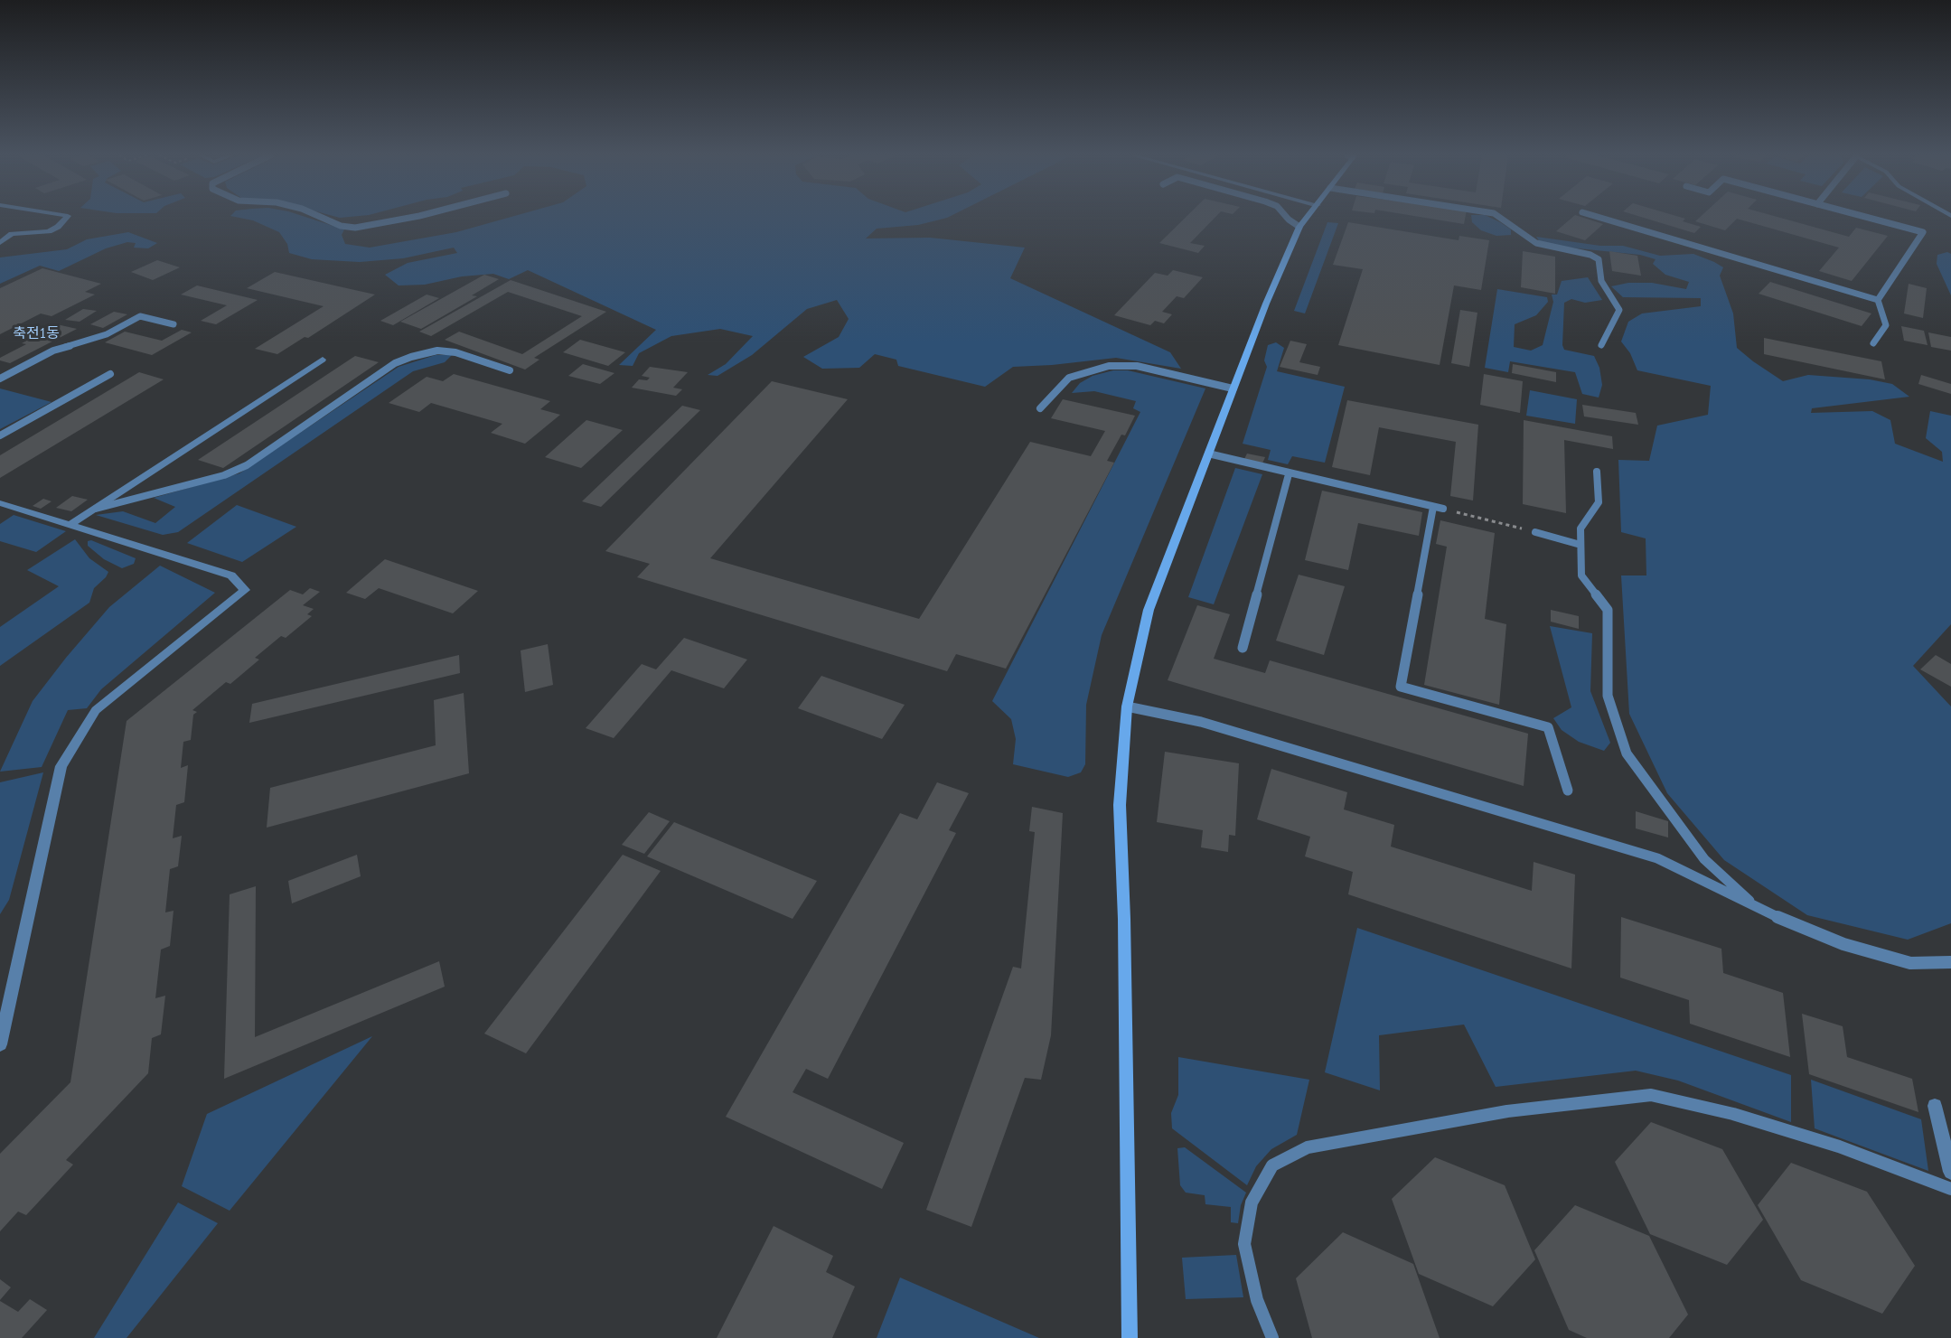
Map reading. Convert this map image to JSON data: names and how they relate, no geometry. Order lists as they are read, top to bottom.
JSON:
{
  "districts": ["축전1동"]
}
